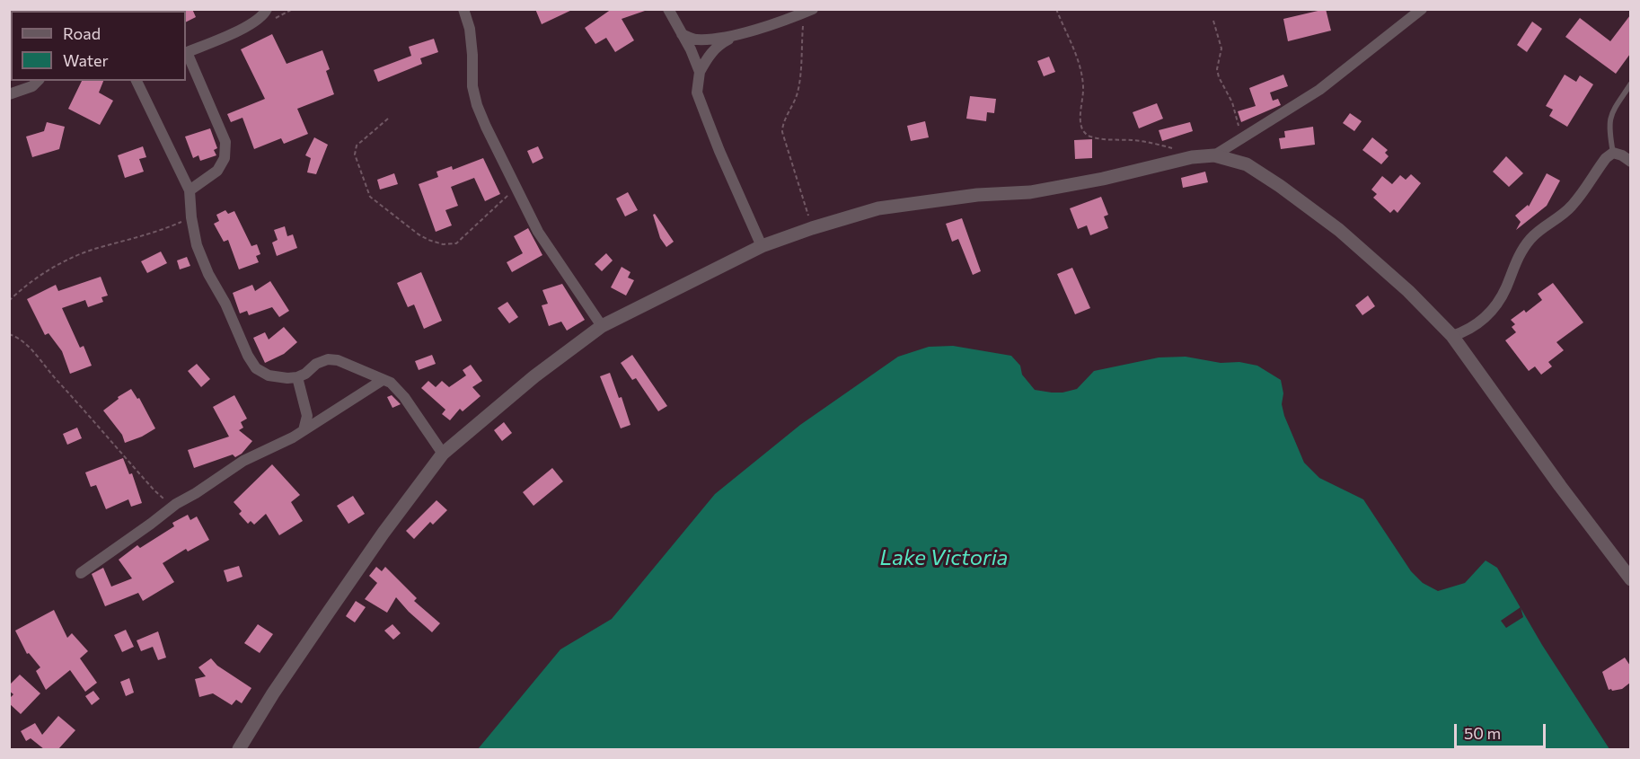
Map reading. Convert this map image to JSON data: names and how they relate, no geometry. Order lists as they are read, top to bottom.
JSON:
{
  "water": ["Lake Victoria"],
  "legend": ["Road", "Water"],
  "scale_bar": "50 m"
}
